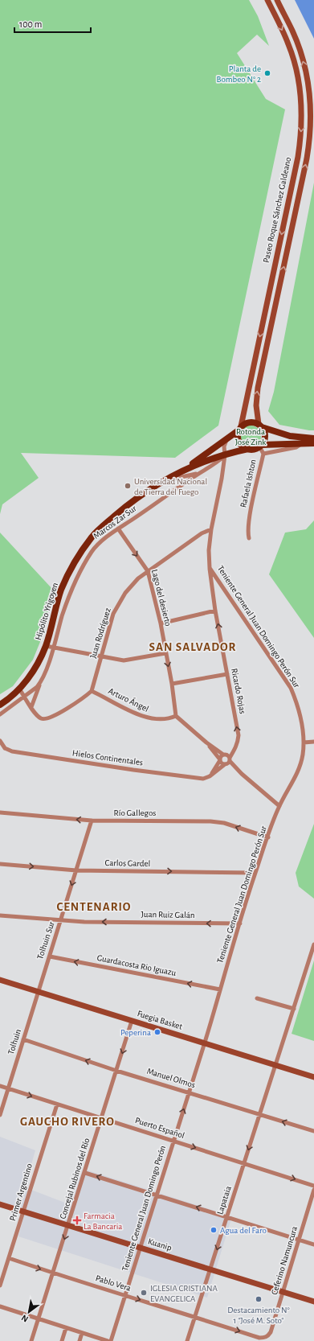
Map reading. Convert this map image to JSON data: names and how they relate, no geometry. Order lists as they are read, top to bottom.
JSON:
{
  "streets": {
    "main road": [
      "Paseo Roque Sánchez Galdeano",
      "Hipólito Yrigoyen",
      "Fuegia Basket",
      "Kuanip"
    ],
    "street": [
      "Rafaela Ishton",
      "Marcos Zar Sur",
      "Lago del desierto",
      "Teniente General Juan Domingo Perón Sur",
      "Juan Rodríguez",
      "Ricardo Rojas",
      "Arturo Ángel",
      "Hielos Continentales",
      "Río Gallegos",
      "Carlos Gardel",
      "Juan Ruiz Galán",
      "Tolhuin Sur",
      "Guardacosta Rio Iguazu",
      "Tolhuin",
      "Manuel Olmos",
      "Puerto Español",
      "Concejal Rubinos del Río",
      "Primer Argentino",
      "Lapataia",
      "Teniente General Juan Domingo Perón",
      "Ceferino Namuncura",
      "Pablo Vera"
    ]
  },
  "crossings": [
    ["Paseo Roque Sánchez Galdeano", "Hipólito Yrigoyen"],
    ["Marcos Zar Sur", "Lago del desierto"],
    ["Marcos Zar Sur", "Hipólito Yrigoyen"],
    ["Lago del desierto", "Juan Rodríguez"],
    ["Lago del desierto", "Arturo Ángel"],
    ["Teniente General Juan Domingo Perón Sur", "Juan Rodríguez"],
    ["Teniente General Juan Domingo Perón Sur", "Ricardo Rojas"],
    ["Teniente General Juan Domingo Perón Sur", "Río Gallegos"],
    ["Teniente General Juan Domingo Perón Sur", "Carlos Gardel"],
    ["Teniente General Juan Domingo Perón Sur", "Juan Ruiz Galán"],
    ["Teniente General Juan Domingo Perón Sur", "Guardacosta Rio Iguazu"],
    ["Teniente General Juan Domingo Perón Sur", "Fuegia Basket"],
    ["Teniente General Juan Domingo Perón Sur", "Teniente General Juan Domingo Perón"],
    ["Juan Rodríguez", "Arturo Ángel"],
    ["Río Gallegos", "Tolhuin Sur"],
    ["Carlos Gardel", "Tolhuin Sur"],
    ["Juan Ruiz Galán", "Tolhuin Sur"],
    ["Tolhuin Sur", "Guardacosta Rio Iguazu"],
    ["Tolhuin Sur", "Fuegia Basket"],
    ["Tolhuin Sur", "Tolhuin"],
    ["Fuegia Basket", "Tolhuin"],
    ["Fuegia Basket", "Concejal Rubinos del Río"],
    ["Fuegia Basket", "Lapataia"],
    ["Fuegia Basket", "Teniente General Juan Domingo Perón"],
    ["Tolhuin", "Manuel Olmos"],
    ["Tolhuin", "Puerto Español"],
    ["Manuel Olmos", "Concejal Rubinos del Río"],
    ["Manuel Olmos", "Lapataia"],
    ["Manuel Olmos", "Teniente General Juan Domingo Perón"],
    ["Puerto Español", "Concejal Rubinos del Río"],
    ["Puerto Español", "Primer Argentino"],
    ["Puerto Español", "Lapataia"],
    ["Puerto Español", "Teniente General Juan Domingo Perón"],
    ["Concejal Rubinos del Río", "Kuanip"],
    ["Concejal Rubinos del Río", "Pablo Vera"],
    ["Primer Argentino", "Kuanip"],
    ["Primer Argentino", "Pablo Vera"],
    ["Lapataia", "Kuanip"],
    ["Lapataia", "Pablo Vera"],
    ["Teniente General Juan Domingo Perón", "Kuanip"],
    ["Teniente General Juan Domingo Perón", "Pablo Vera"],
    ["Kuanip", "Ceferino Namuncura"],
    ["Ceferino Namuncura", "Pablo Vera"]
  ],
  "one_way": [
    "Lago del desierto",
    "Ricardo Rojas",
    "Río Gallegos",
    "Carlos Gardel",
    "Juan Ruiz Galán",
    "Guardacosta Rio Iguazu",
    "Manuel Olmos",
    "Puerto Español",
    "Pablo Vera"
  ],
  "districts": ["SAN SALVADOR", "CENTENARIO", "GAUCHO RIVERO"],
  "parks": ["Rotonda José Zink"],
  "places": {
    "other": [
      "Planta de Bombeo N° 2",
      "Universidad Nacional de Tierra del Fuego",
      "Peperina",
      "Agua del Faro",
      "IGLESIA CRISTIANA EVANGELICA",
      "Destacamiento N° 1 \"José M. Soto\""
    ],
    "health": ["Farmacia La Bancaria"]
  },
  "scale_bar": "100 m",
  "north": "bottom left"
}
